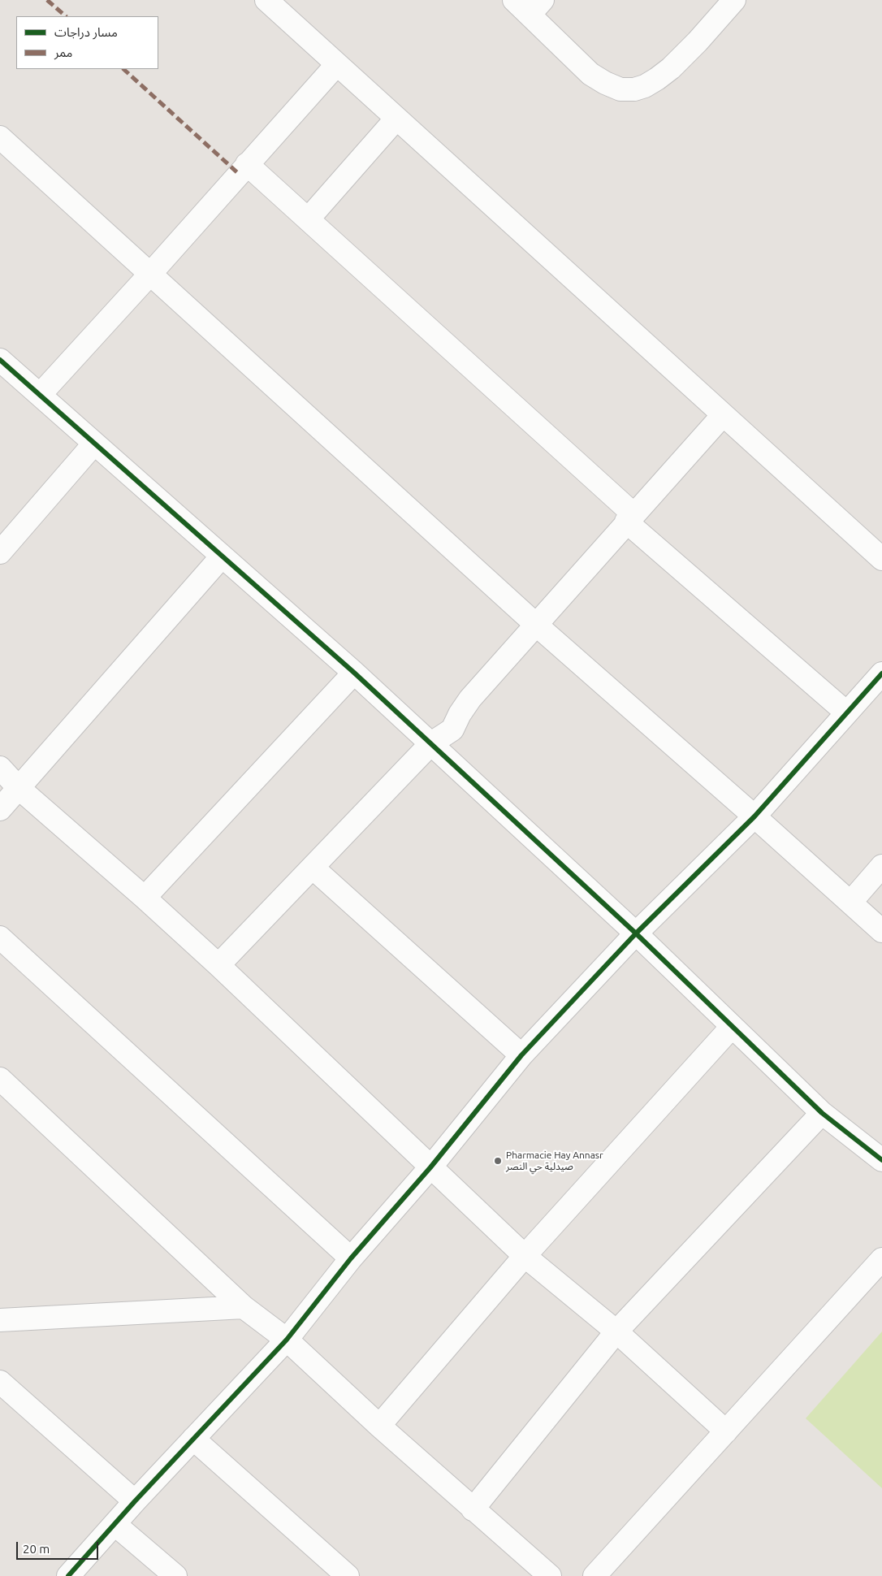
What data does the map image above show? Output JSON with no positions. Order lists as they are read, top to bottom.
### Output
{
  "places": ["Pharmacie Hay Annasr صيدلية حي النصر"],
  "legend": ["مسار دراجات", "ممر"],
  "scale_bar": "20 m"
}
